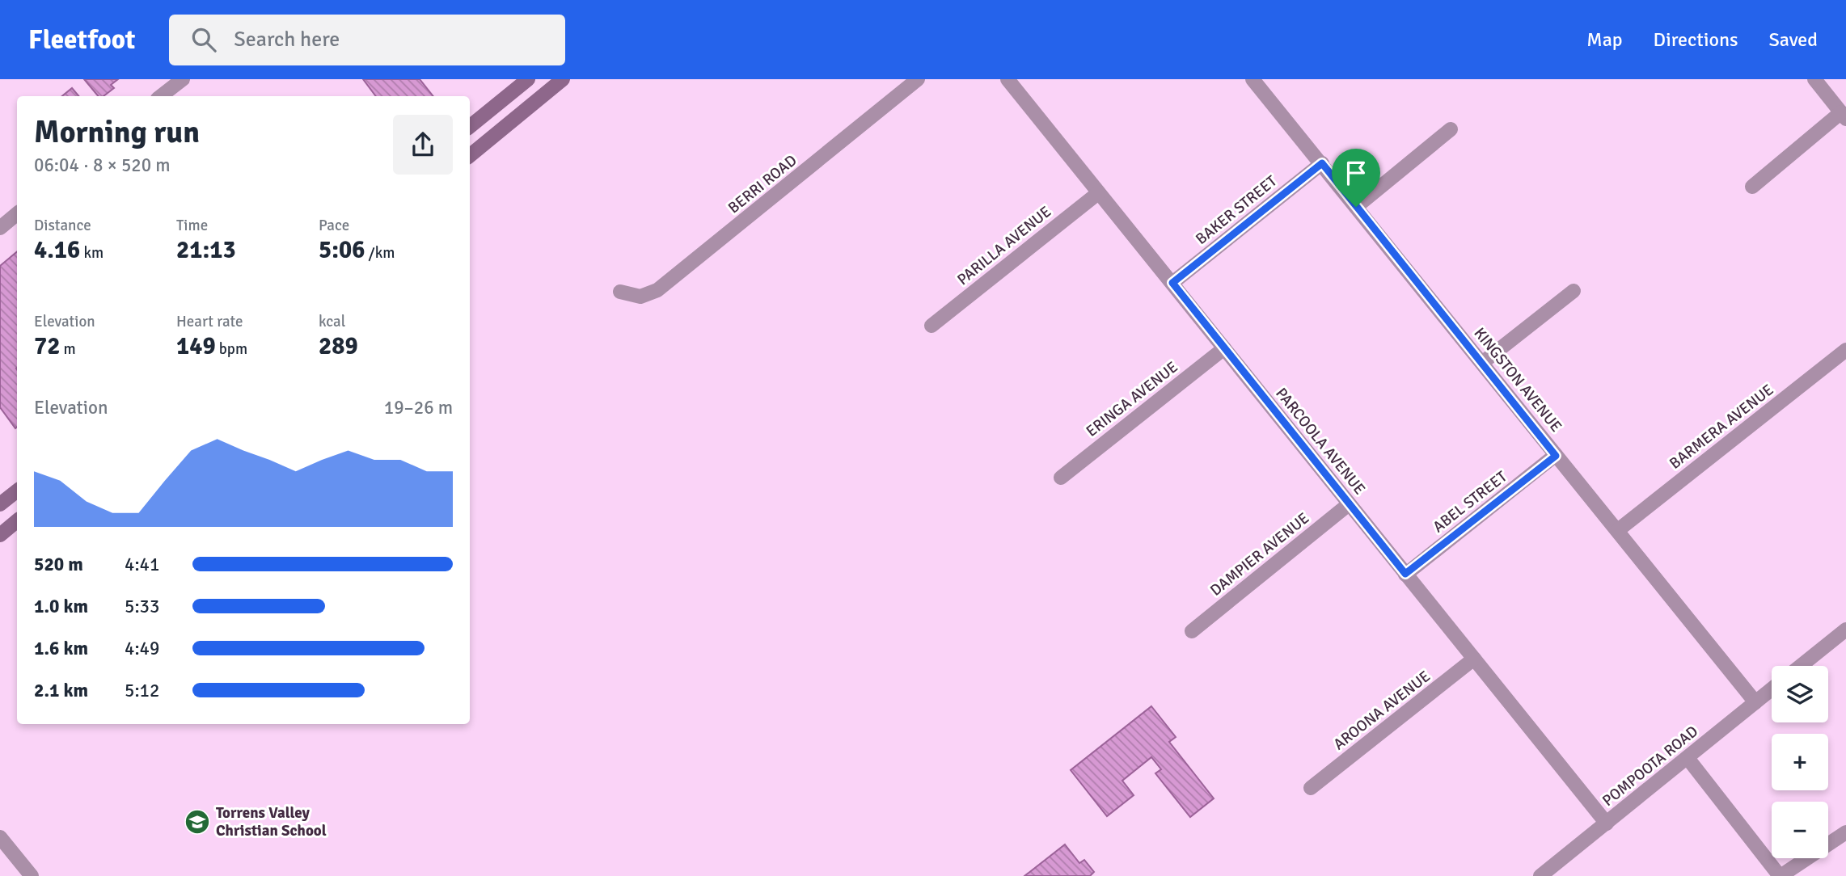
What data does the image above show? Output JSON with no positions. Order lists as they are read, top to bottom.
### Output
{
  "streets": {
    "street": [
      "BERRI ROAD",
      "BAKER STREET",
      "PARILLA AVENUE",
      "KINGSTON AVENUE",
      "ERINGA AVENUE",
      "BARMERA AVENUE",
      "PARCOOLA AVENUE",
      "ABEL STREET",
      "DAMPIER AVENUE",
      "AROONA AVENUE",
      "POMPOOTA ROAD"
    ]
  },
  "crossings": [
    ["BAKER STREET", "KINGSTON AVENUE"],
    ["BAKER STREET", "PARCOOLA AVENUE"],
    ["PARILLA AVENUE", "PARCOOLA AVENUE"],
    ["KINGSTON AVENUE", "BARMERA AVENUE"],
    ["KINGSTON AVENUE", "ABEL STREET"],
    ["KINGSTON AVENUE", "POMPOOTA ROAD"],
    ["ERINGA AVENUE", "PARCOOLA AVENUE"],
    ["PARCOOLA AVENUE", "ABEL STREET"],
    ["PARCOOLA AVENUE", "DAMPIER AVENUE"],
    ["PARCOOLA AVENUE", "AROONA AVENUE"],
    ["PARCOOLA AVENUE", "POMPOOTA ROAD"]
  ],
  "places": {
    "school or university": ["Torrens Valley Christian School"]
  },
  "page": {
    "header": "Fleetfoot",
    "search": "Search here",
    "nav": ["Map", "Directions", "Saved"],
    "heading": ["Morning run", "06:04 · 8 × 520 m"],
    "stats": [
      ["Distance", "4.16 km"],
      ["Time", "21:13"],
      ["Pace", "5:06 /km"],
      ["Elevation", "72 m"],
      ["Heart rate", "149 bpm"],
      ["kcal", "289"]
    ],
    "chart": ["Elevation", "19–26 m"],
    "list": [
      {
        "name": "520 m",
        "note": "4:41"
      },
      {
        "name": "1.0 km",
        "note": "5:33"
      },
      {
        "name": "1.6 km",
        "note": "4:49"
      },
      {
        "name": "2.1 km",
        "note": "5:12"
      }
    ],
    "map_buttons": ["+", "−"]
  }
}
